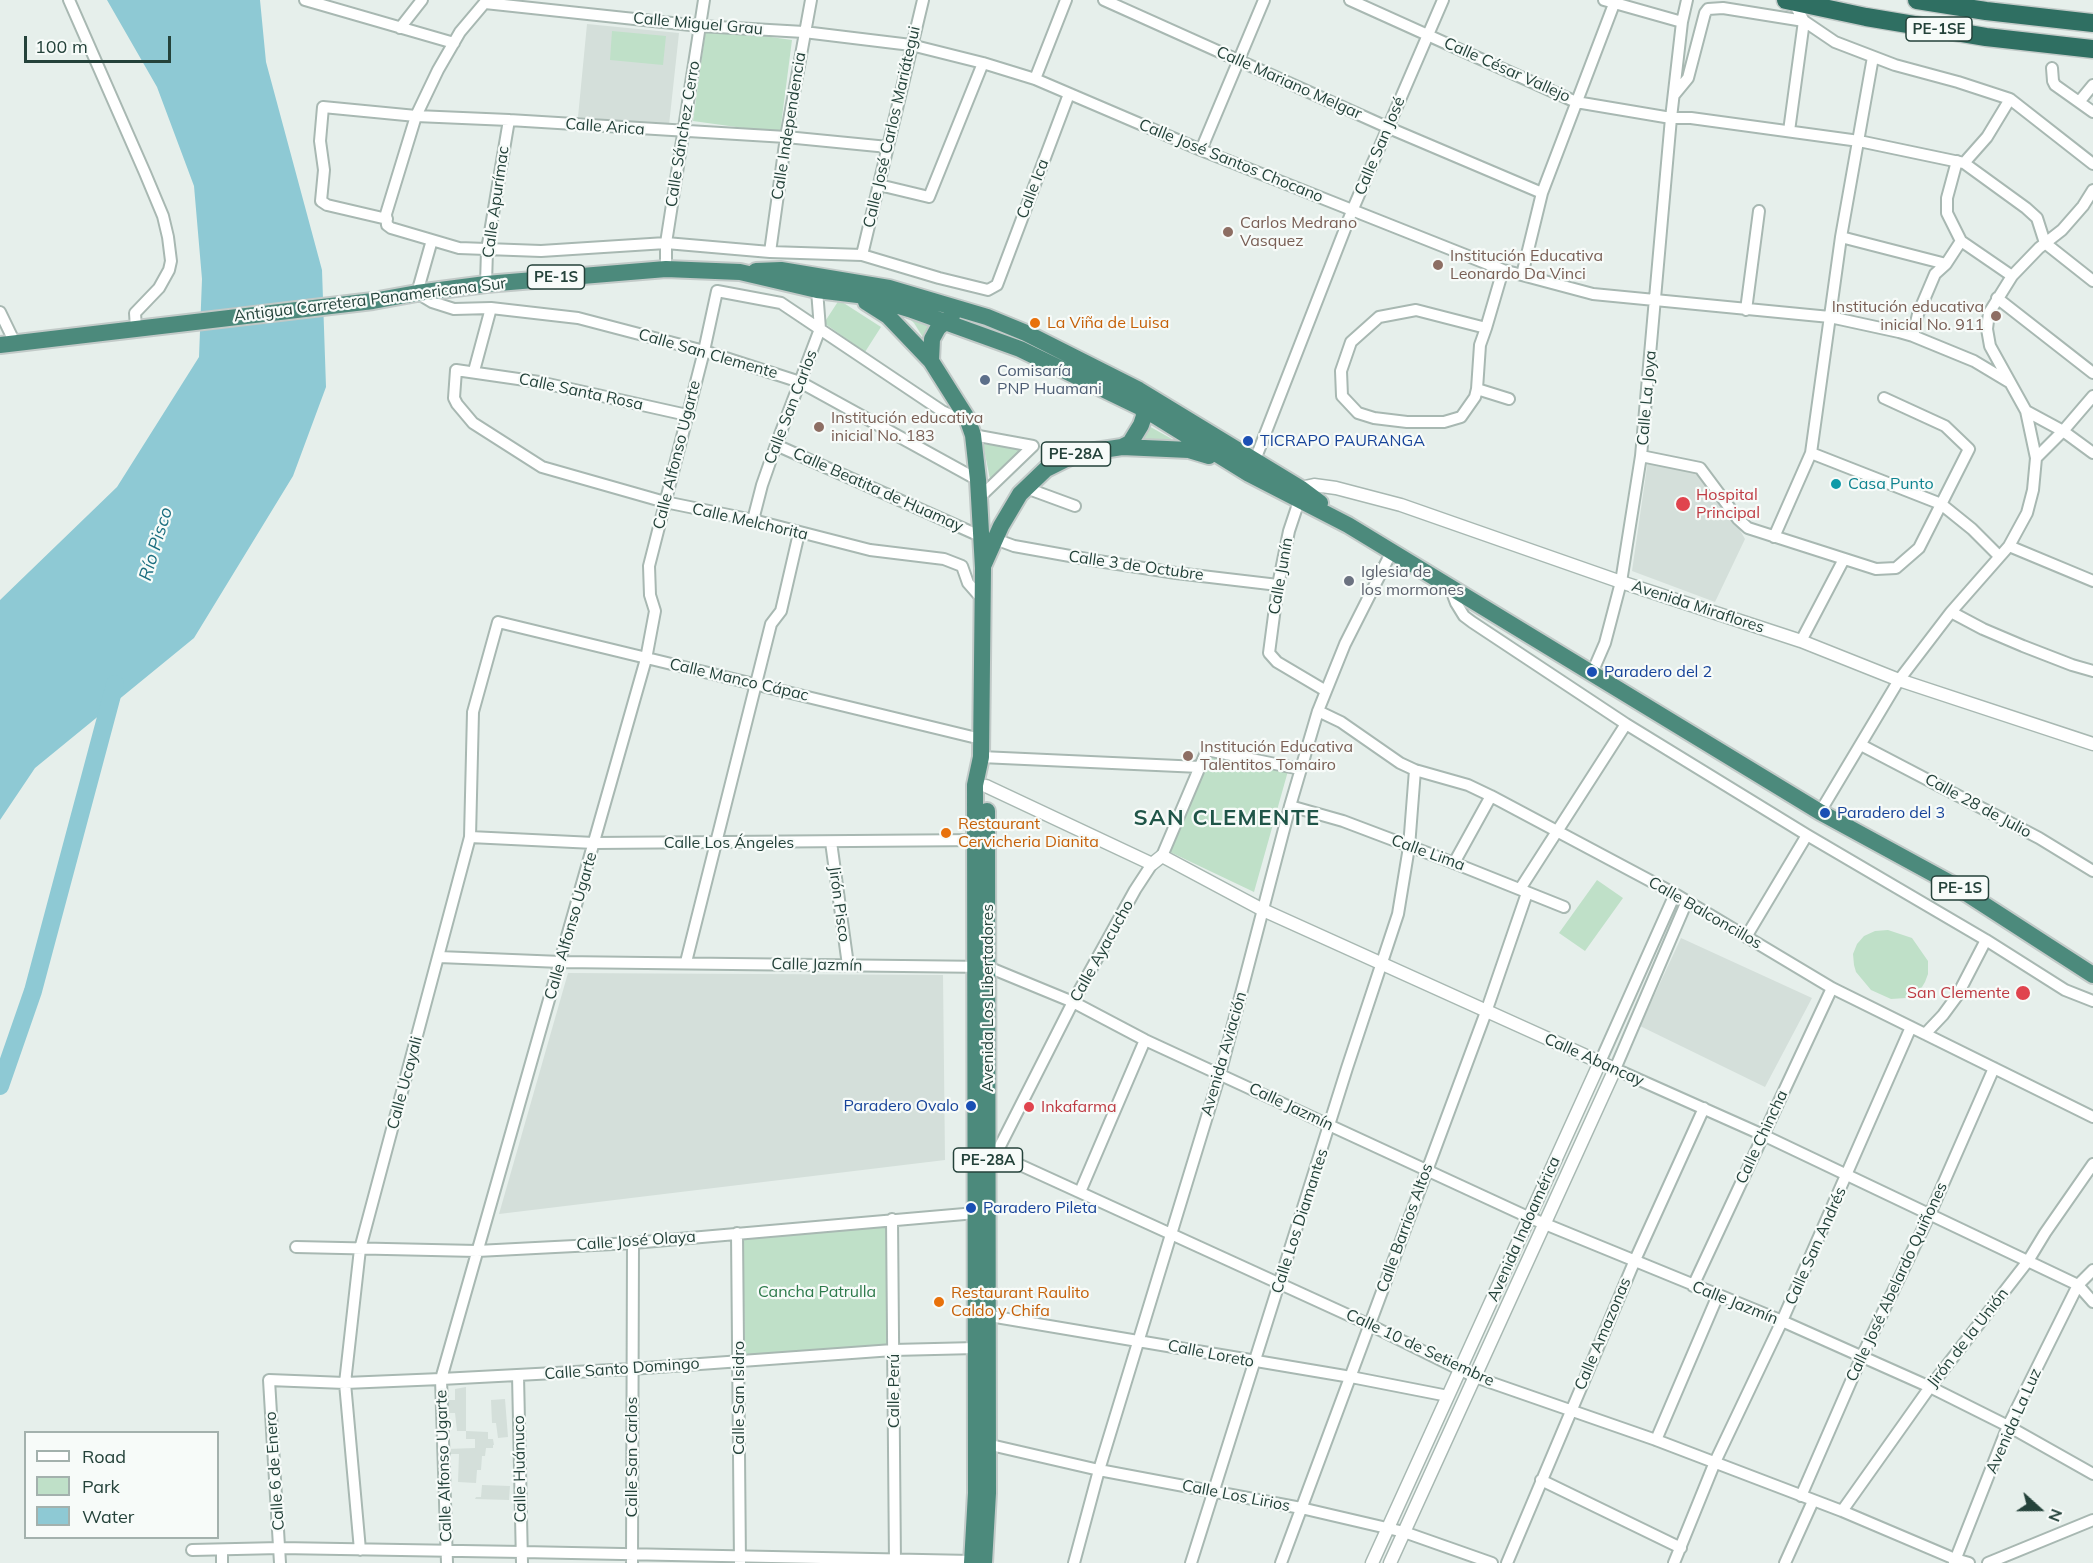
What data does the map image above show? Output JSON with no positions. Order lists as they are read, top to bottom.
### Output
{
  "streets": {
    "highway": [
      "PE-1SE",
      "PE-1S",
      "Antigua Carretera Panamericana Sur",
      "PE-28A",
      "Avenida Los Libertadores"
    ],
    "street": [
      "Calle Miguel Grau",
      "Calle César Vallejo",
      "Calle Mariano Melgar",
      "Calle Independencia",
      "Calle Arica",
      "Calle José Carlos Mariátegui",
      "Calle Sánchez Cerro",
      "Calle San José",
      "Calle José Santos Chocano",
      "Calle Ica",
      "Calle Apurímac",
      "Calle San Clemente",
      "Calle Santa Rosa",
      "Calle La Joya",
      "Calle San Carlos",
      "Calle Alfonso Ugarte",
      "Calle Beatita de Huamay",
      "Calle Melchorita",
      "Calle 3 de Octubre",
      "Calle Junín",
      "Avenida Miraflores",
      "Calle Manco Cápac",
      "Calle 28 de Julio",
      "Calle Los Ángeles",
      "Calle Lima",
      "Jirón Pisco",
      "Calle Balconcillos",
      "Calle Ayacucho",
      "Calle Jazmín",
      "Avenida Aviación",
      "Calle Abancay",
      "Calle Ucayali",
      "Calle Chincha",
      "Calle Los Diamantes",
      "Calle Barrios Altos",
      "Avenida Indoamérica",
      "Calle José Olaya",
      "Calle San Andrés",
      "Calle José Abelardo Quiñones",
      "Calle Amazonas",
      "Jirón de la Unión",
      "Calle 10 de Setiembre",
      "Calle Loreto",
      "Calle Santo Domingo",
      "Calle Perú",
      "Calle San Isidro",
      "Avenida La Luz",
      "Calle Huánuco",
      "Calle 6 de Enero",
      "Calle Los Lirios"
    ]
  },
  "crossings": [
    ["Calle Miguel Grau", "Calle Independencia"],
    ["Calle Miguel Grau", "Calle José Carlos Mariátegui"],
    ["Calle Miguel Grau", "Calle Sánchez Cerro"],
    ["Calle Miguel Grau", "Calle José Santos Chocano"],
    ["Calle César Vallejo", "Calle San José"],
    ["Calle César Vallejo", "Calle La Joya"],
    ["Calle Mariano Melgar", "Calle San José"],
    ["Calle Independencia", "Calle Arica"],
    ["Calle Arica", "Calle José Carlos Mariátegui"],
    ["Calle Arica", "Calle Sánchez Cerro"],
    ["Calle Arica", "Calle Apurímac"],
    ["Calle José Carlos Mariátegui", "Calle José Santos Chocano"],
    ["Calle José Carlos Mariátegui", "Calle Ica"],
    ["Calle Sánchez Cerro", "Antigua Carretera Panamericana Sur"],
    ["Calle San José", "Calle José Santos Chocano"],
    ["Calle San José", "Antigua Carretera Panamericana Sur"],
    ["Calle José Santos Chocano", "Calle Ica"],
    ["Calle José Santos Chocano", "Calle La Joya"],
    ["Calle Apurímac", "Antigua Carretera Panamericana Sur"],
    ["Antigua Carretera Panamericana Sur", "Calle San Clemente"],
    ["Antigua Carretera Panamericana Sur", "Calle La Joya"],
    ["Antigua Carretera Panamericana Sur", "PE-28A"],
    ["Antigua Carretera Panamericana Sur", "Calle Junín"],
    ["Antigua Carretera Panamericana Sur", "Avenida Miraflores"],
    ["Antigua Carretera Panamericana Sur", "Avenida Los Libertadores"],
    ["Antigua Carretera Panamericana Sur", "Avenida Aviación"],
    ["Calle San Clemente", "Calle San Carlos"],
    ["Calle San Clemente", "Calle Alfonso Ugarte"],
    ["Calle San Clemente", "Avenida Los Libertadores"],
    ["Calle Santa Rosa", "Calle Alfonso Ugarte"],
    ["Calle Santa Rosa", "Calle Melchorita"],
    ["Calle La Joya", "Avenida Miraflores"],
    ["Calle San Carlos", "Calle Alfonso Ugarte"],
    ["Calle San Carlos", "Calle Beatita de Huamay"],
    ["Calle San Carlos", "Calle Melchorita"],
    ["Calle San Carlos", "Calle José Olaya"],
    ["Calle San Carlos", "Calle Santo Domingo"],
    ["PE-28A", "Calle Beatita de Huamay"],
    ["PE-28A", "Calle 3 de Octubre"],
    ["PE-28A", "Avenida Los Libertadores"],
    ["Calle Alfonso Ugarte", "Calle Melchorita"],
    ["Calle Alfonso Ugarte", "Calle Manco Cápac"],
    ["Calle Alfonso Ugarte", "Calle Los Ángeles"],
    ["Calle Alfonso Ugarte", "Calle Jazmín"],
    ["Calle Alfonso Ugarte", "Calle José Olaya"],
    ["Calle Alfonso Ugarte", "Calle Santo Domingo"],
    ["Calle Beatita de Huamay", "Calle 3 de Octubre"],
    ["Calle Beatita de Huamay", "Avenida Los Libertadores"],
    ["Calle Melchorita", "Avenida Los Libertadores"],
    ["Calle 3 de Octubre", "Calle Junín"],
    ["Calle 3 de Octubre", "Avenida Los Libertadores"],
    ["Calle Junín", "Avenida Miraflores"],
    ["Calle Junín", "Avenida Aviación"],
    ["Calle Manco Cápac", "Avenida Los Libertadores"],
    ["Calle Manco Cápac", "Calle Ucayali"],
    ["Calle Los Ángeles", "Jirón Pisco"],
    ["Calle Los Ángeles", "Avenida Los Libertadores"],
    ["Calle Los Ángeles", "Calle Ucayali"],
    ["Calle Lima", "Avenida Aviación"],
    ["Calle Lima", "Calle Los Diamantes"],
    ["Calle Lima", "Calle Barrios Altos"],
    ["Jirón Pisco", "Calle Jazmín"],
    ["Calle Balconcillos", "Avenida Aviación"],
    ["Calle Balconcillos", "Calle Chincha"],
    ["Calle Balconcillos", "Calle Los Diamantes"],
    ["Calle Balconcillos", "Calle Barrios Altos"],
    ["Calle Balconcillos", "Avenida Indoamérica"],
    ["Calle Balconcillos", "Calle San Andrés"],
    ["Calle Balconcillos", "Calle José Abelardo Quiñones"],
    ["Calle Ayacucho", "Calle Jazmín"],
    ["Calle Ayacucho", "Avenida Los Libertadores"],
    ["Calle Ayacucho", "Avenida Aviación"],
    ["Calle Ayacucho", "Calle Abancay"],
    ["Calle Ayacucho", "Calle 10 de Setiembre"],
    ["Calle Jazmín", "Avenida Los Libertadores"],
    ["Calle Jazmín", "Avenida Aviación"],
    ["Calle Jazmín", "Calle Ucayali"],
    ["Calle Jazmín", "Calle Chincha"],
    ["Calle Jazmín", "Calle Los Diamantes"],
    ["Calle Jazmín", "Calle Barrios Altos"],
    ["Calle Jazmín", "Avenida Indoamérica"],
    ["Calle Jazmín", "Calle San Andrés"],
    ["Calle Jazmín", "Calle José Abelardo Quiñones"],
    ["Calle Jazmín", "Calle Amazonas"],
    ["Calle Jazmín", "Jirón de la Unión"],
    ["Calle Jazmín", "Avenida La Luz"],
    ["Avenida Los Libertadores", "Calle Abancay"],
    ["Avenida Los Libertadores", "Calle José Olaya"],
    ["Avenida Los Libertadores", "Calle 10 de Setiembre"],
    ["Avenida Los Libertadores", "Calle Loreto"],
    ["Avenida Los Libertadores", "Calle Santo Domingo"],
    ["Avenida Los Libertadores", "Calle Los Lirios"],
    ["Avenida Aviación", "Calle Abancay"],
    ["Avenida Aviación", "Calle 10 de Setiembre"],
    ["Avenida Aviación", "Calle Loreto"],
    ["Avenida Aviación", "Calle Los Lirios"],
    ["Calle Abancay", "Calle Chincha"],
    ["Calle Abancay", "Calle Los Diamantes"],
    ["Calle Abancay", "Calle Barrios Altos"],
    ["Calle Abancay", "Avenida Indoamérica"],
    ["Calle Abancay", "Calle San Andrés"],
    ["Calle Abancay", "Calle José Abelardo Quiñones"],
    ["Calle Abancay", "Calle Amazonas"],
    ["Calle Abancay", "Jirón de la Unión"],
    ["Calle Ucayali", "Calle José Olaya"],
    ["Calle Ucayali", "Calle Santo Domingo"],
    ["Calle Los Diamantes", "Calle 10 de Setiembre"],
    ["Calle Los Diamantes", "Calle Loreto"],
    ["Calle Los Diamantes", "Calle Los Lirios"],
    ["Calle Barrios Altos", "Calle 10 de Setiembre"],
    ["Calle Barrios Altos", "Calle Loreto"],
    ["Calle Barrios Altos", "Calle Los Lirios"],
    ["Avenida Indoamérica", "Calle 10 de Setiembre"],
    ["Avenida Indoamérica", "Calle Loreto"],
    ["Avenida Indoamérica", "Calle Los Lirios"],
    ["Calle José Olaya", "Calle Perú"],
    ["Calle José Olaya", "Calle San Isidro"],
    ["Calle San Andrés", "Calle 10 de Setiembre"],
    ["Calle José Abelardo Quiñones", "Calle 10 de Setiembre"],
    ["Calle Amazonas", "Calle 10 de Setiembre"],
    ["Jirón de la Unión", "Calle 10 de Setiembre"],
    ["Calle 10 de Setiembre", "Avenida La Luz"],
    ["Calle Santo Domingo", "Calle Perú"],
    ["Calle Santo Domingo", "Calle San Isidro"],
    ["Calle Santo Domingo", "Calle Huánuco"],
    ["Calle Santo Domingo", "Calle 6 de Enero"]
  ],
  "districts": ["SAN CLEMENTE"],
  "water": ["Río Pisco"],
  "parks": ["Cancha Patrulla"],
  "places": [
    "Carlos Medrano Vasquez",
    "Institución Educativa Leonardo Da Vinci",
    "Institución educativa inicial No. 911",
    "La Viña de Luisa",
    "Comisaría PNP Huamani",
    "Institución educativa inicial No. 183",
    "TICRAPO PAURANGA",
    "Casa Punto",
    "Hospital Principal",
    "Iglesia de los mormones",
    "Paradero del 2",
    "Institución Educativa Talentitos Tomairo",
    "Paradero del 3",
    "Restaurant Cervicheria Dianita",
    "San Clemente",
    "Paradero Ovalo",
    "Inkafarma",
    "Paradero Pileta",
    "Restaurant Raulito Caldo y Chifa"
  ],
  "legend": ["Road", "Park", "Water"],
  "scale_bar": "100 m",
  "north": "right"
}
